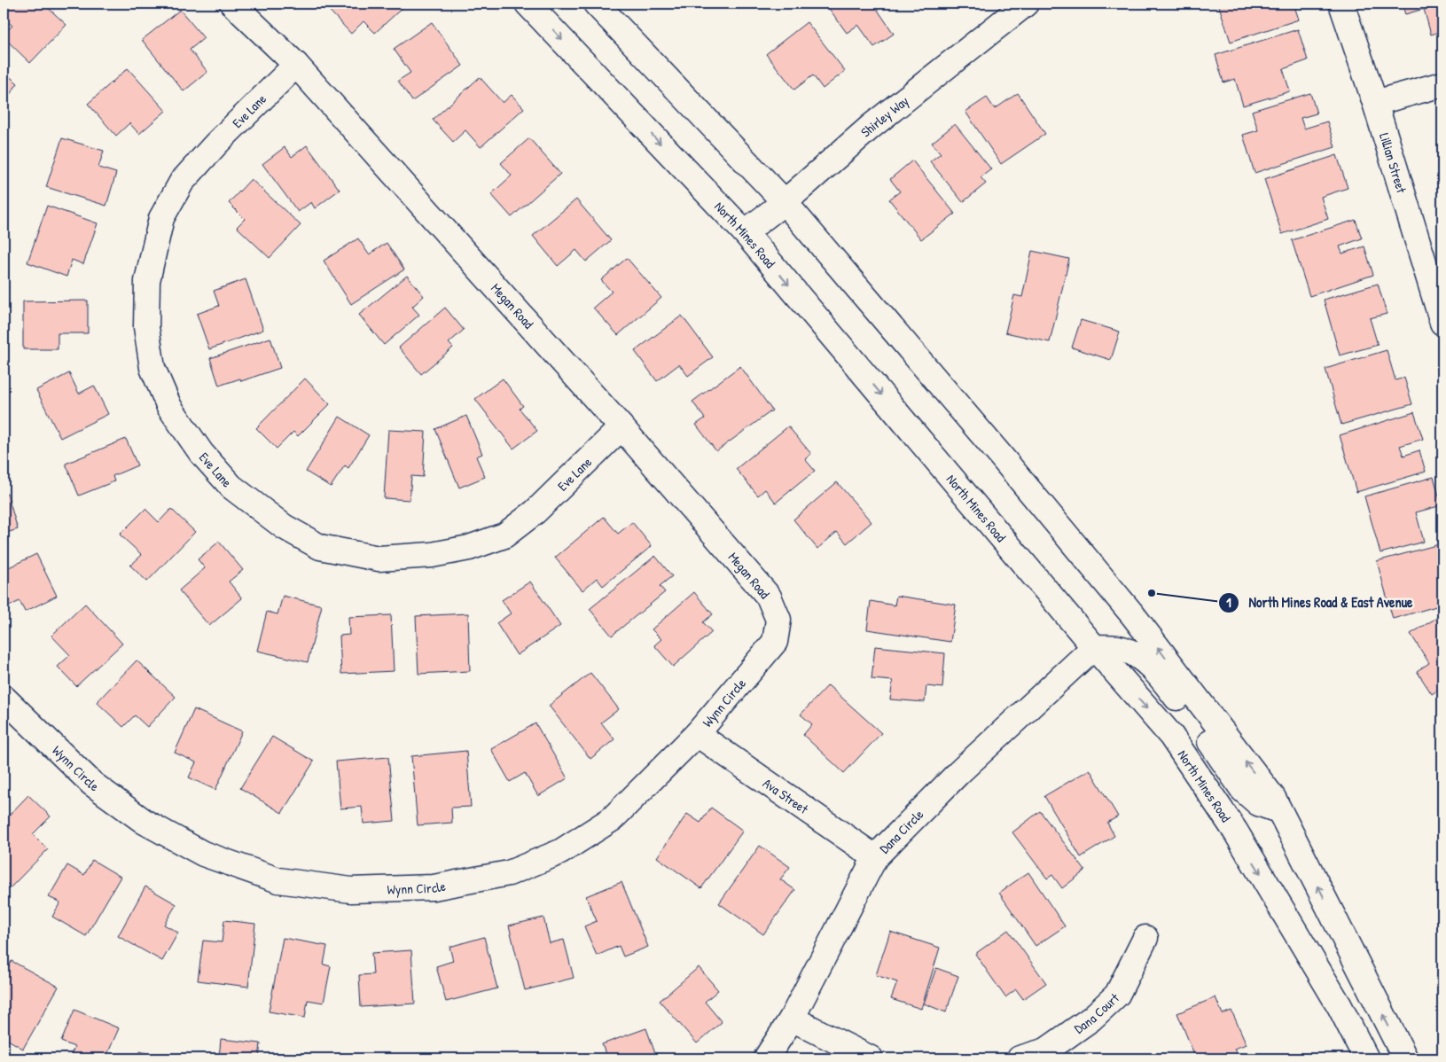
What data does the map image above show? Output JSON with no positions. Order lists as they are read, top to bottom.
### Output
{
  "streets": {
    "street": [
      "Eve Lane",
      "Shirley Way",
      "Lillian Street",
      "North Mines Road",
      "Megan Road",
      "Wynn Circle",
      "Ava Street",
      "Dana Circle",
      "Dana Court"
    ]
  },
  "crossings": [
    ["Eve Lane", "Megan Road"],
    ["Shirley Way", "North Mines Road"],
    ["North Mines Road", "Dana Circle"],
    ["Megan Road", "Wynn Circle"],
    ["Wynn Circle", "Ava Street"],
    ["Ava Street", "Dana Circle"]
  ],
  "places": ["North Mines Road & East Avenue"]
}
